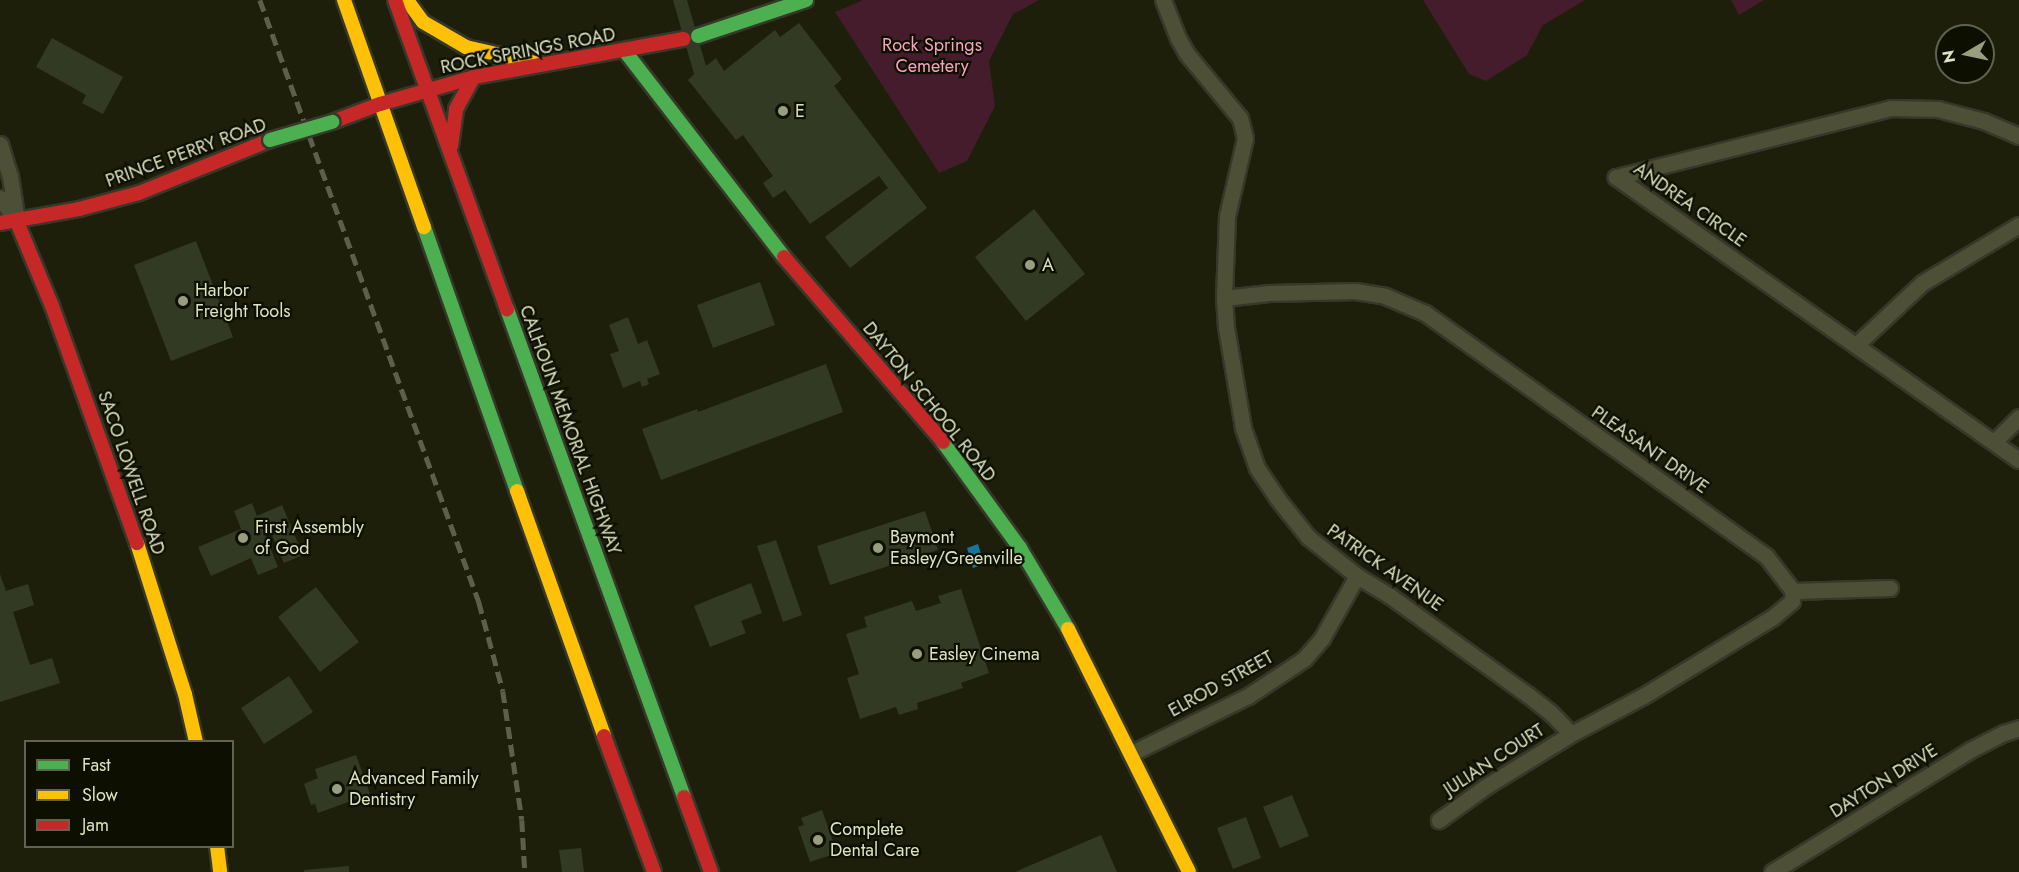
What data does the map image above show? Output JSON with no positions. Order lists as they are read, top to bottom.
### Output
{
  "streets": {
    "main road": [
      "ROCK SPRINGS ROAD",
      "PRINCE PERRY ROAD",
      "DAYTON SCHOOL ROAD",
      "CALHOUN MEMORIAL HIGHWAY",
      "SACO LOWELL ROAD"
    ],
    "street": [
      "ANDREA CIRCLE",
      "PLEASANT DRIVE",
      "PATRICK AVENUE",
      "ELROD STREET",
      "JULIAN COURT",
      "DAYTON DRIVE"
    ]
  },
  "crossings": [
    ["ROCK SPRINGS ROAD", "PRINCE PERRY ROAD"],
    ["ROCK SPRINGS ROAD", "DAYTON SCHOOL ROAD"],
    ["ROCK SPRINGS ROAD", "CALHOUN MEMORIAL HIGHWAY"],
    ["PRINCE PERRY ROAD", "SACO LOWELL ROAD"],
    ["DAYTON SCHOOL ROAD", "ELROD STREET"],
    ["PLEASANT DRIVE", "PATRICK AVENUE"],
    ["PATRICK AVENUE", "ELROD STREET"],
    ["PATRICK AVENUE", "JULIAN COURT"]
  ],
  "parks": ["Rock Springs Cemetery"],
  "places": [
    "E",
    "A",
    "Harbor Freight Tools",
    "First Assembly of God",
    "Baymont Easley/Greenville",
    "Easley Cinema",
    "Advanced Family Dentistry",
    "Complete Dental Care"
  ],
  "legend": ["Fast", "Slow", "Jam"],
  "north": "left"
}
